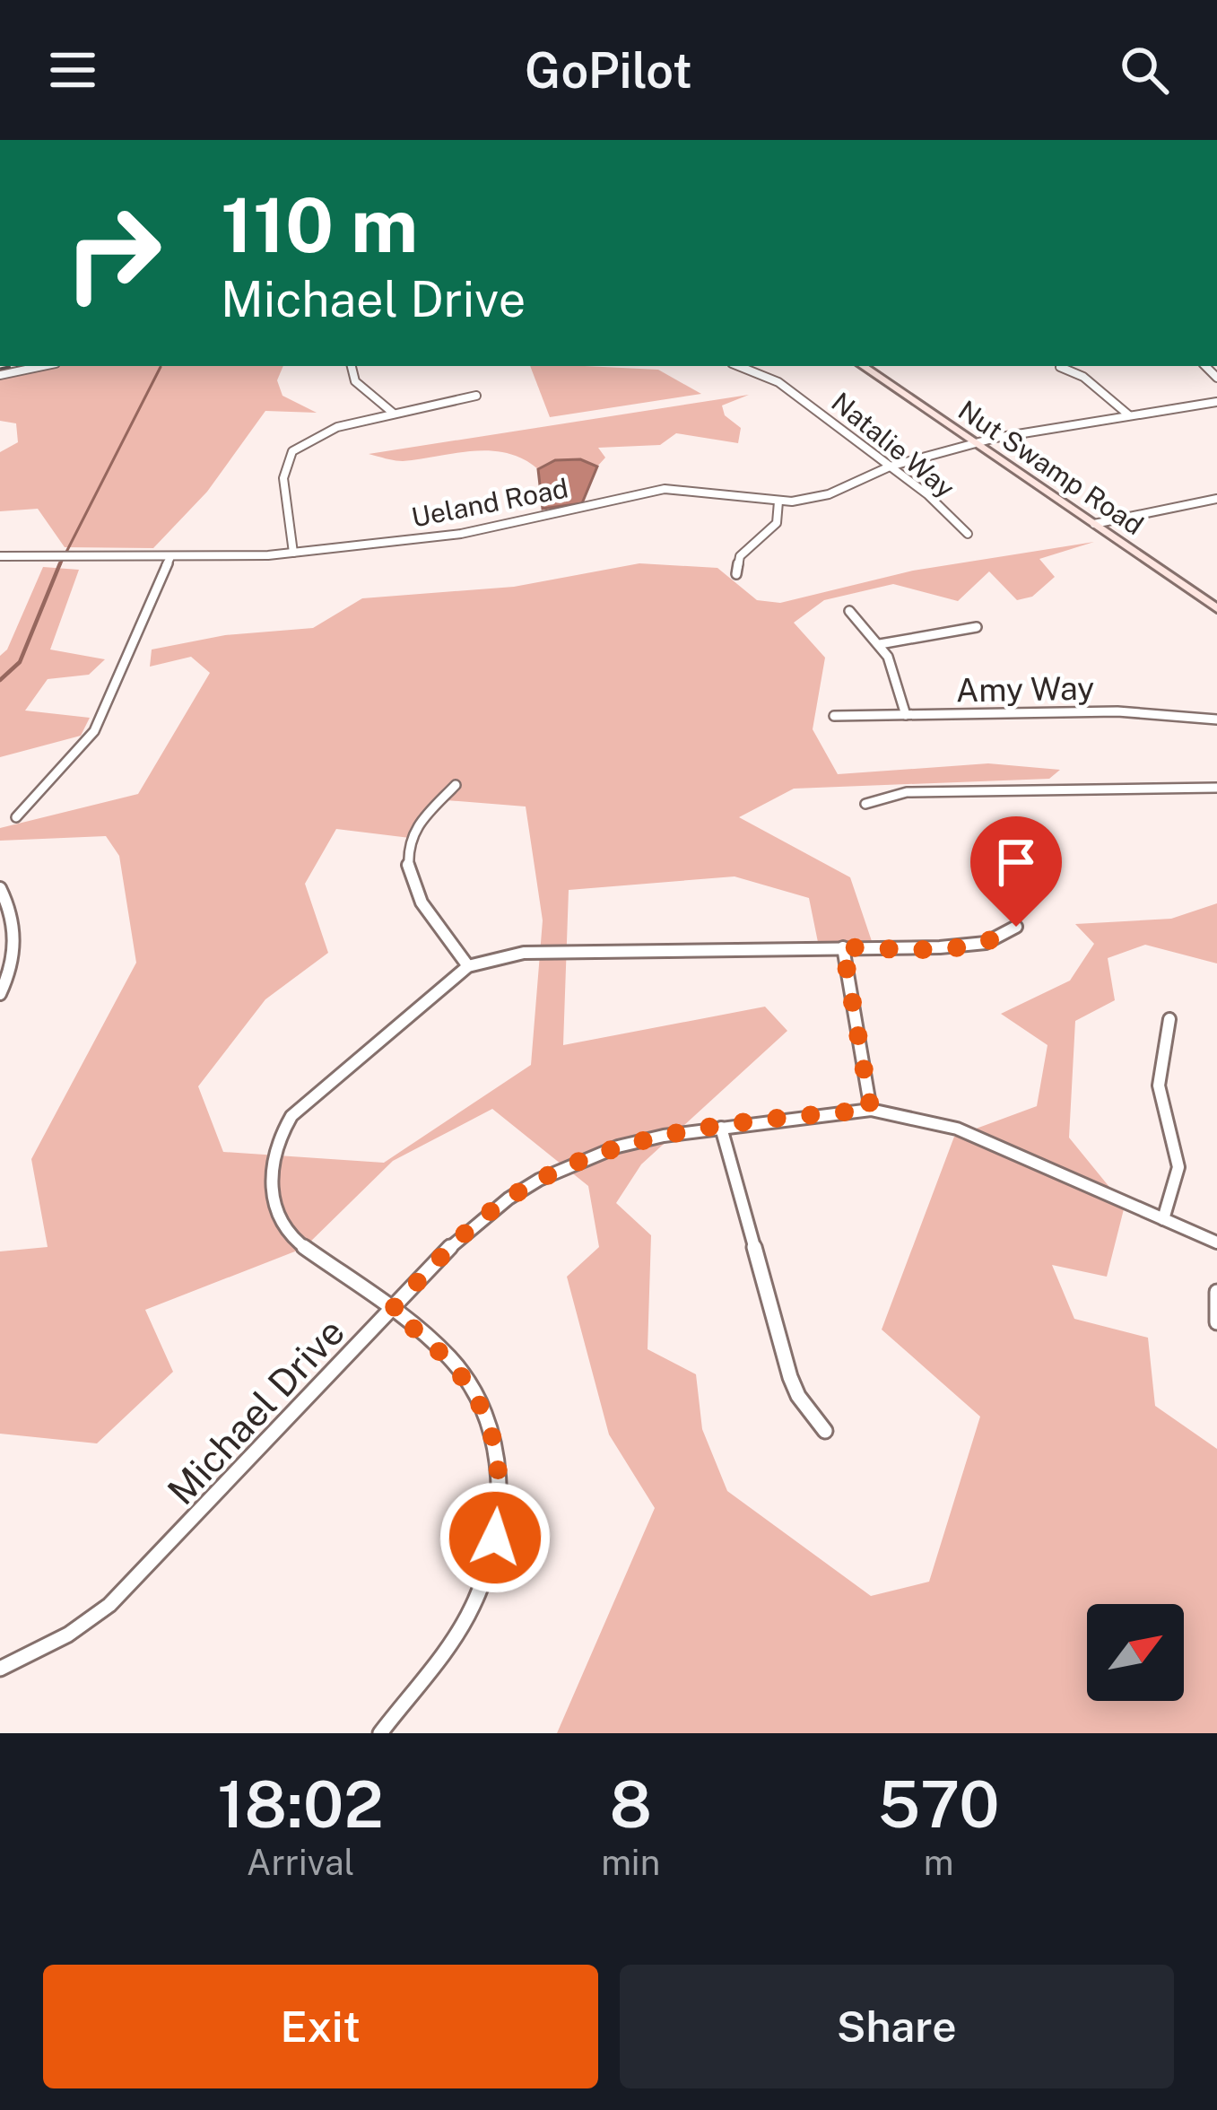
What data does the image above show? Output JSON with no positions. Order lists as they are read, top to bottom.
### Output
{
  "streets": {
    "main road": ["Nut Swamp Road"],
    "street": [
      "Natalie Way",
      "Ueland Road",
      "Amy Way",
      "Michael Drive"
    ]
  },
  "crossings": [
    ["Natalie Way", "Ueland Road"],
    ["Nut Swamp Road", "Ueland Road"]
  ],
  "north": "top right",
  "page": {
    "header": "GoPilot",
    "turn": ["110 m", "Michael Drive"],
    "eta": [
      "18:02",
      "Arrival",
      "8",
      "min",
      "570",
      "m"
    ],
    "buttons": ["Exit", "Share"]
  }
}
